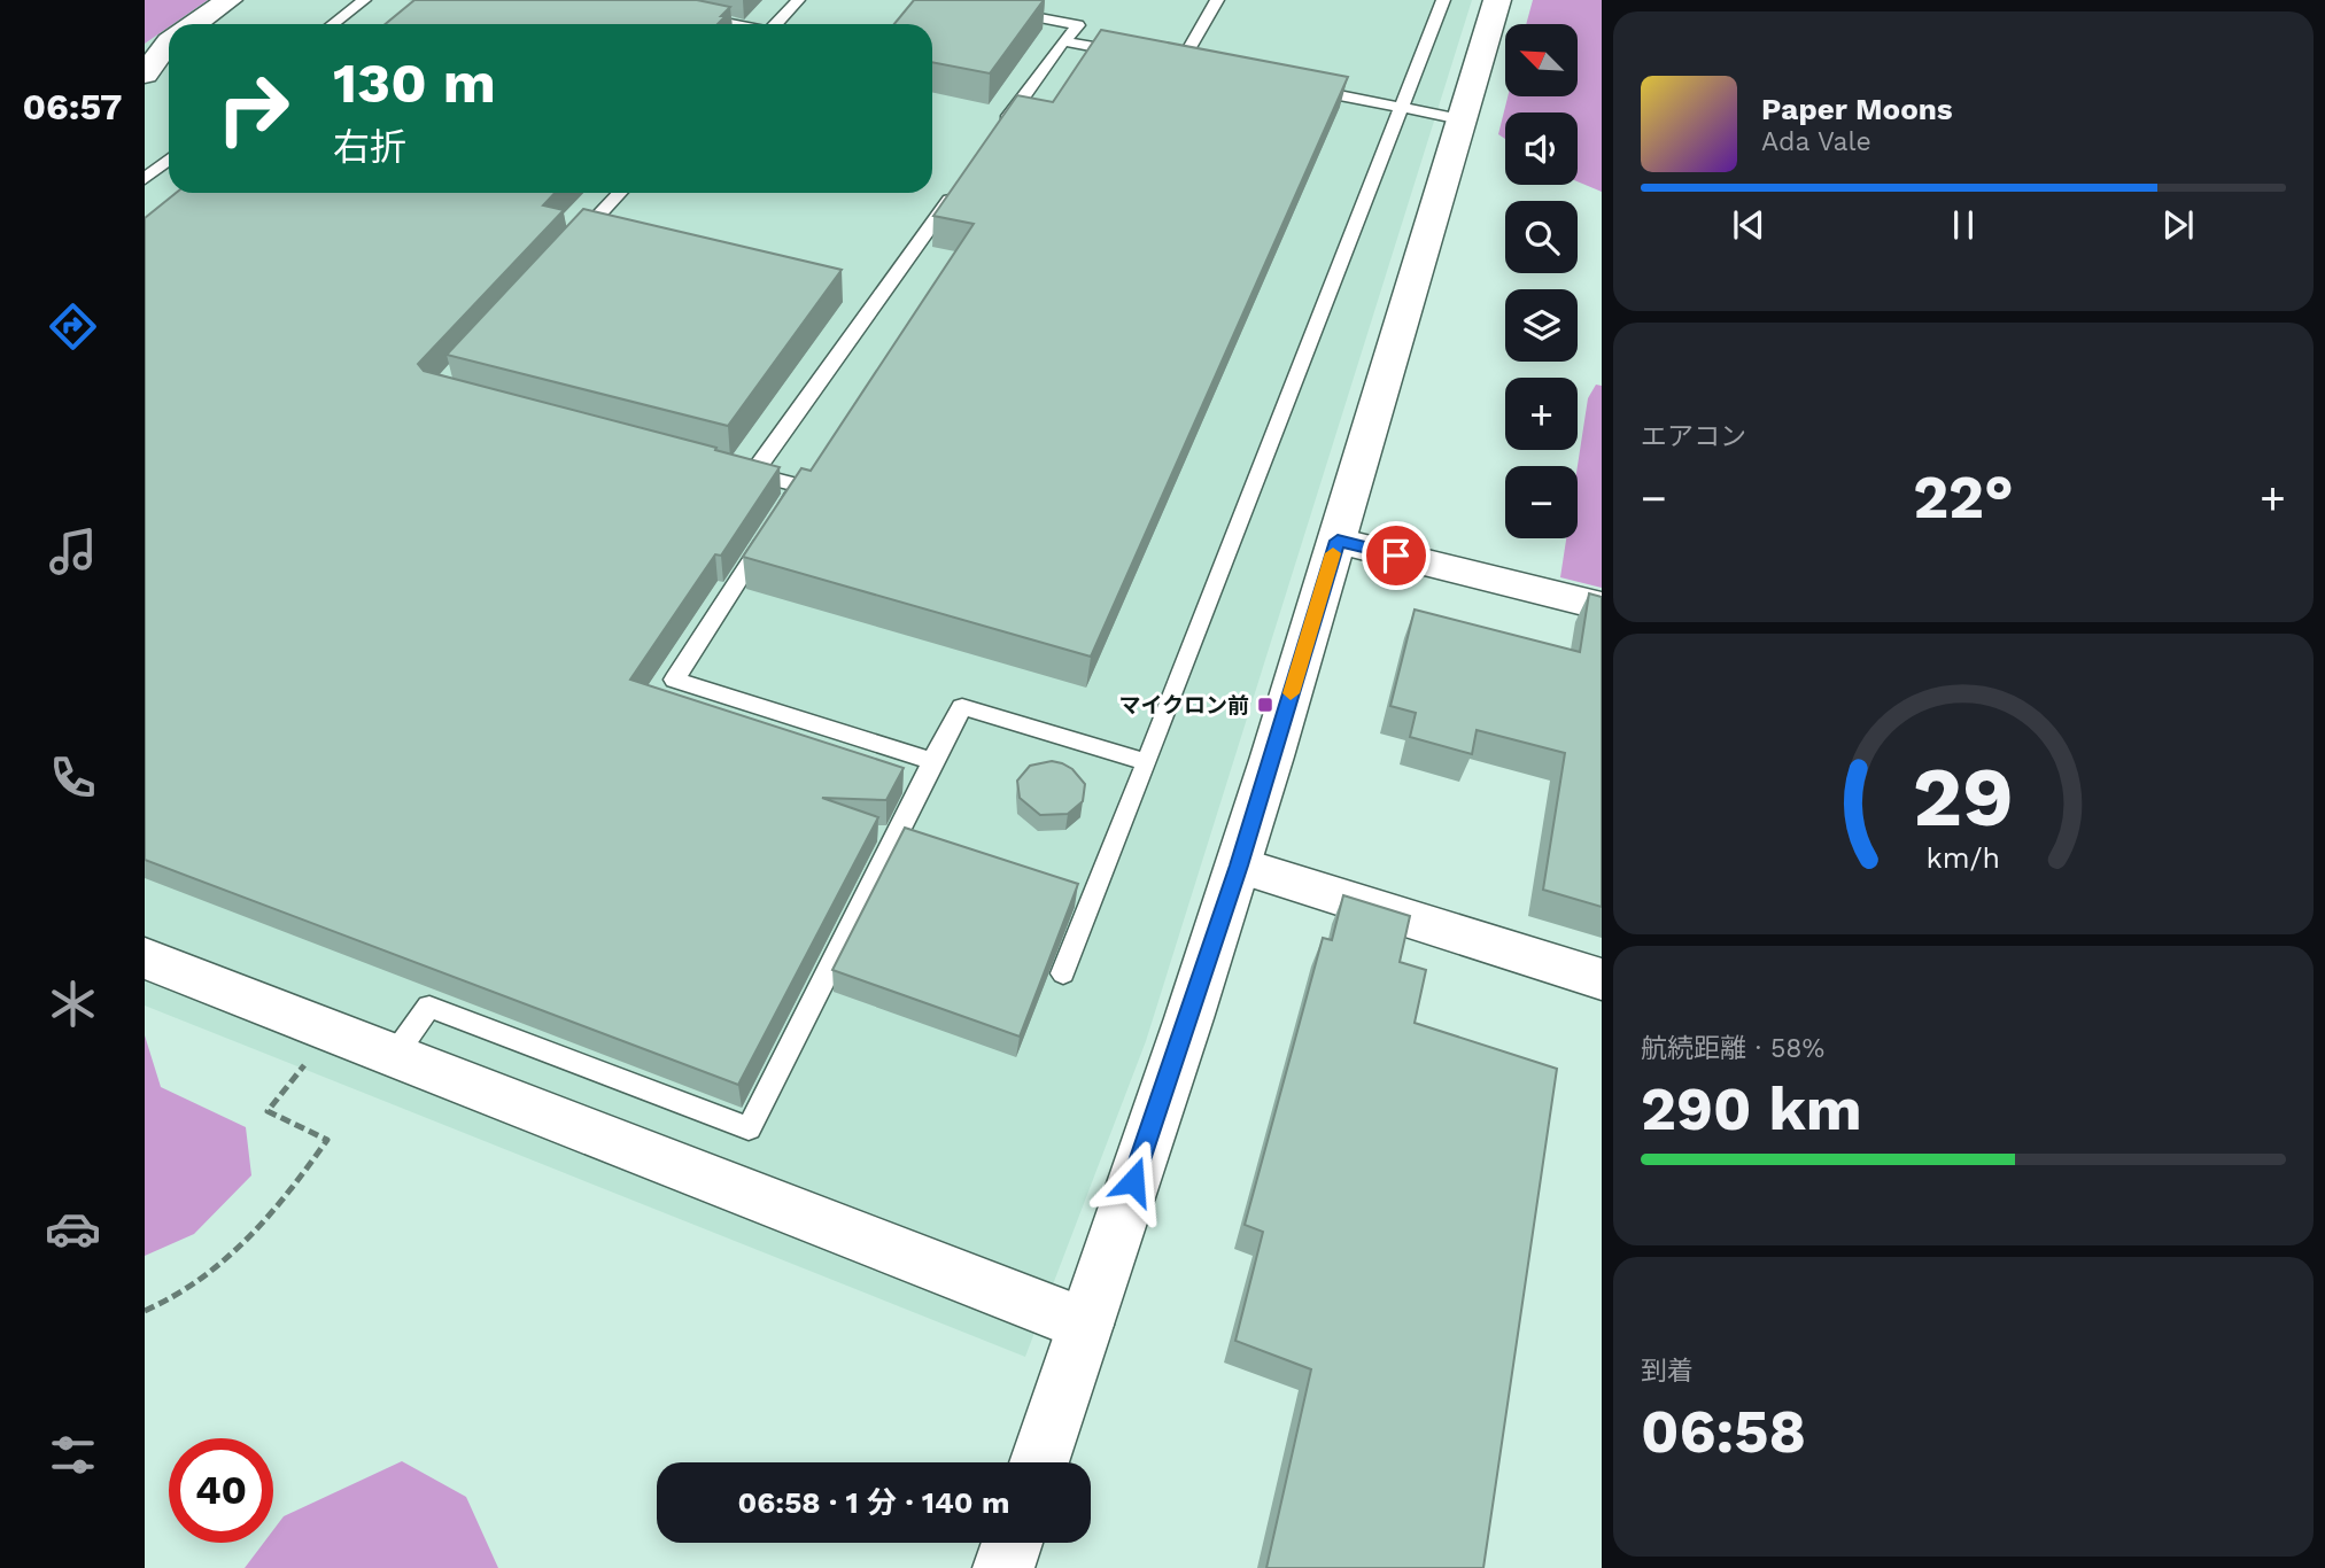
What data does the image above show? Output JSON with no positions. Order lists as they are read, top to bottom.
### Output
{
  "places": {
    "transit": ["マイクロン前"]
  },
  "north": "top left",
  "page": {
    "tabs": "06:57",
    "map_buttons": ["+", "−"],
    "turn": ["130 m", "右折"],
    "song": ["Paper Moons", "Ada Vale"],
    "tile": [
      "エアコン",
      ["航続距離 · 58%", "290 km"],
      ["到着", "06:58"]
    ],
    "heat": ["−", "22°", "+"],
    "limit": "40",
    "trip": "06:58 · 1 分 · 140 m",
    "gauge": ["29", "km/h"]
  }
}
